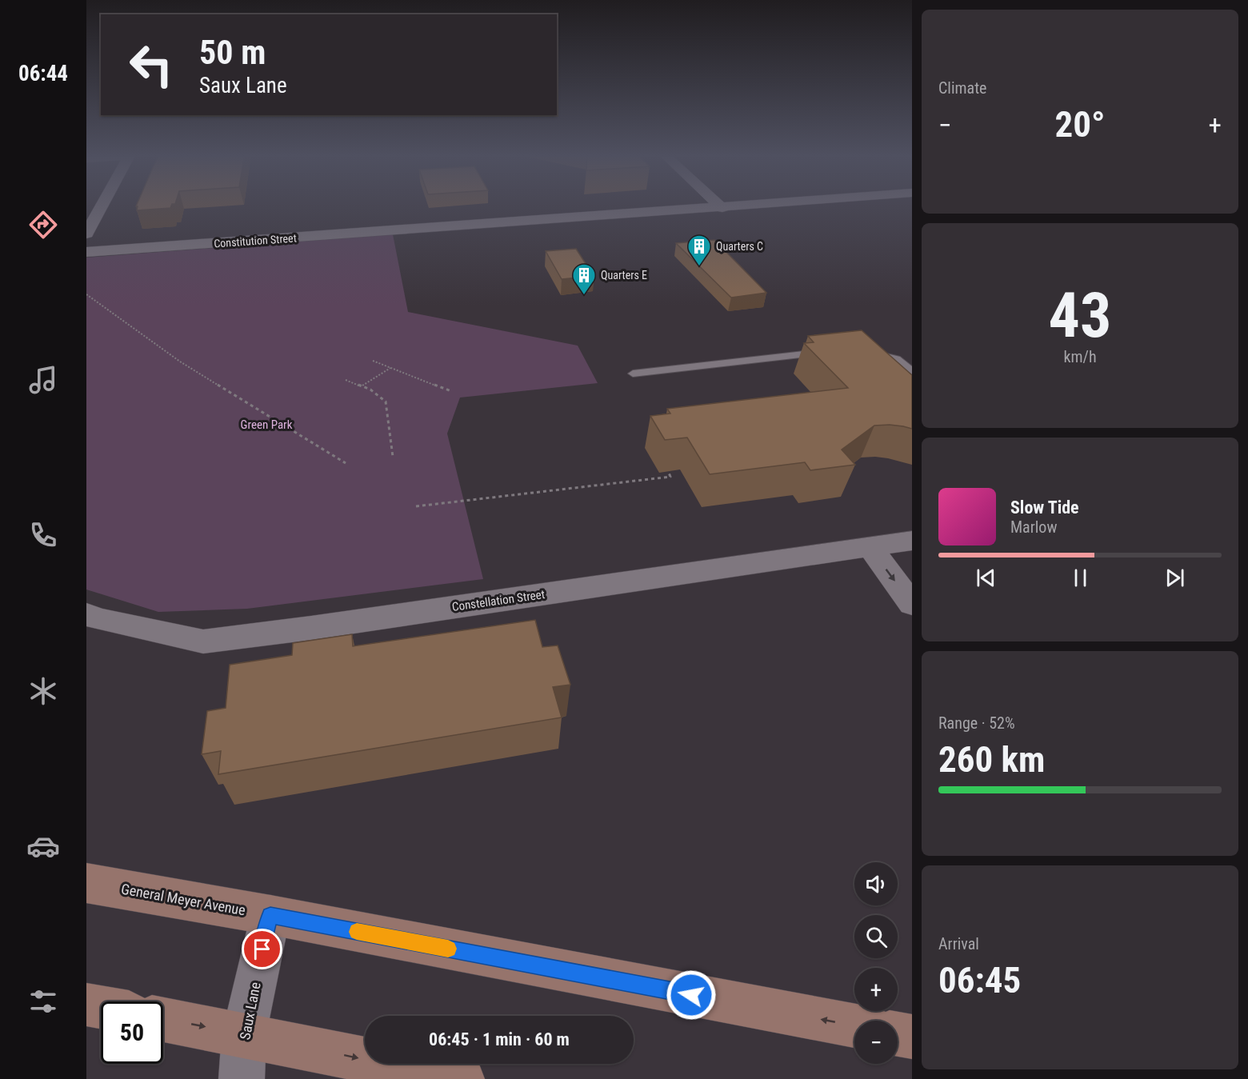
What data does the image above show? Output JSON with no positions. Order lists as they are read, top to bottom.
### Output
{
  "streets": {
    "main road": ["General Meyer Avenue"],
    "street": ["Constitution Street", "Constellation Street", "Saux Lane"]
  },
  "crossings": [
    ["General Meyer Avenue", "Saux Lane"]
  ],
  "parks": ["Green Park"],
  "places": {
    "building": ["Quarters C", "Quarters E"]
  },
  "page": {
    "tabs": "06:44",
    "tile": [
      "Climate",
      ["43", "km/h"],
      ["Range · 52%", "260 km"],
      ["Arrival", "06:45"]
    ],
    "turn": ["50 m", "Saux Lane"],
    "heat": ["−", "20°", "+"],
    "song": ["Slow Tide", "Marlow"],
    "map_buttons": ["+", "−"],
    "limit": "50",
    "trip": "06:45 · 1 min · 60 m"
  }
}
